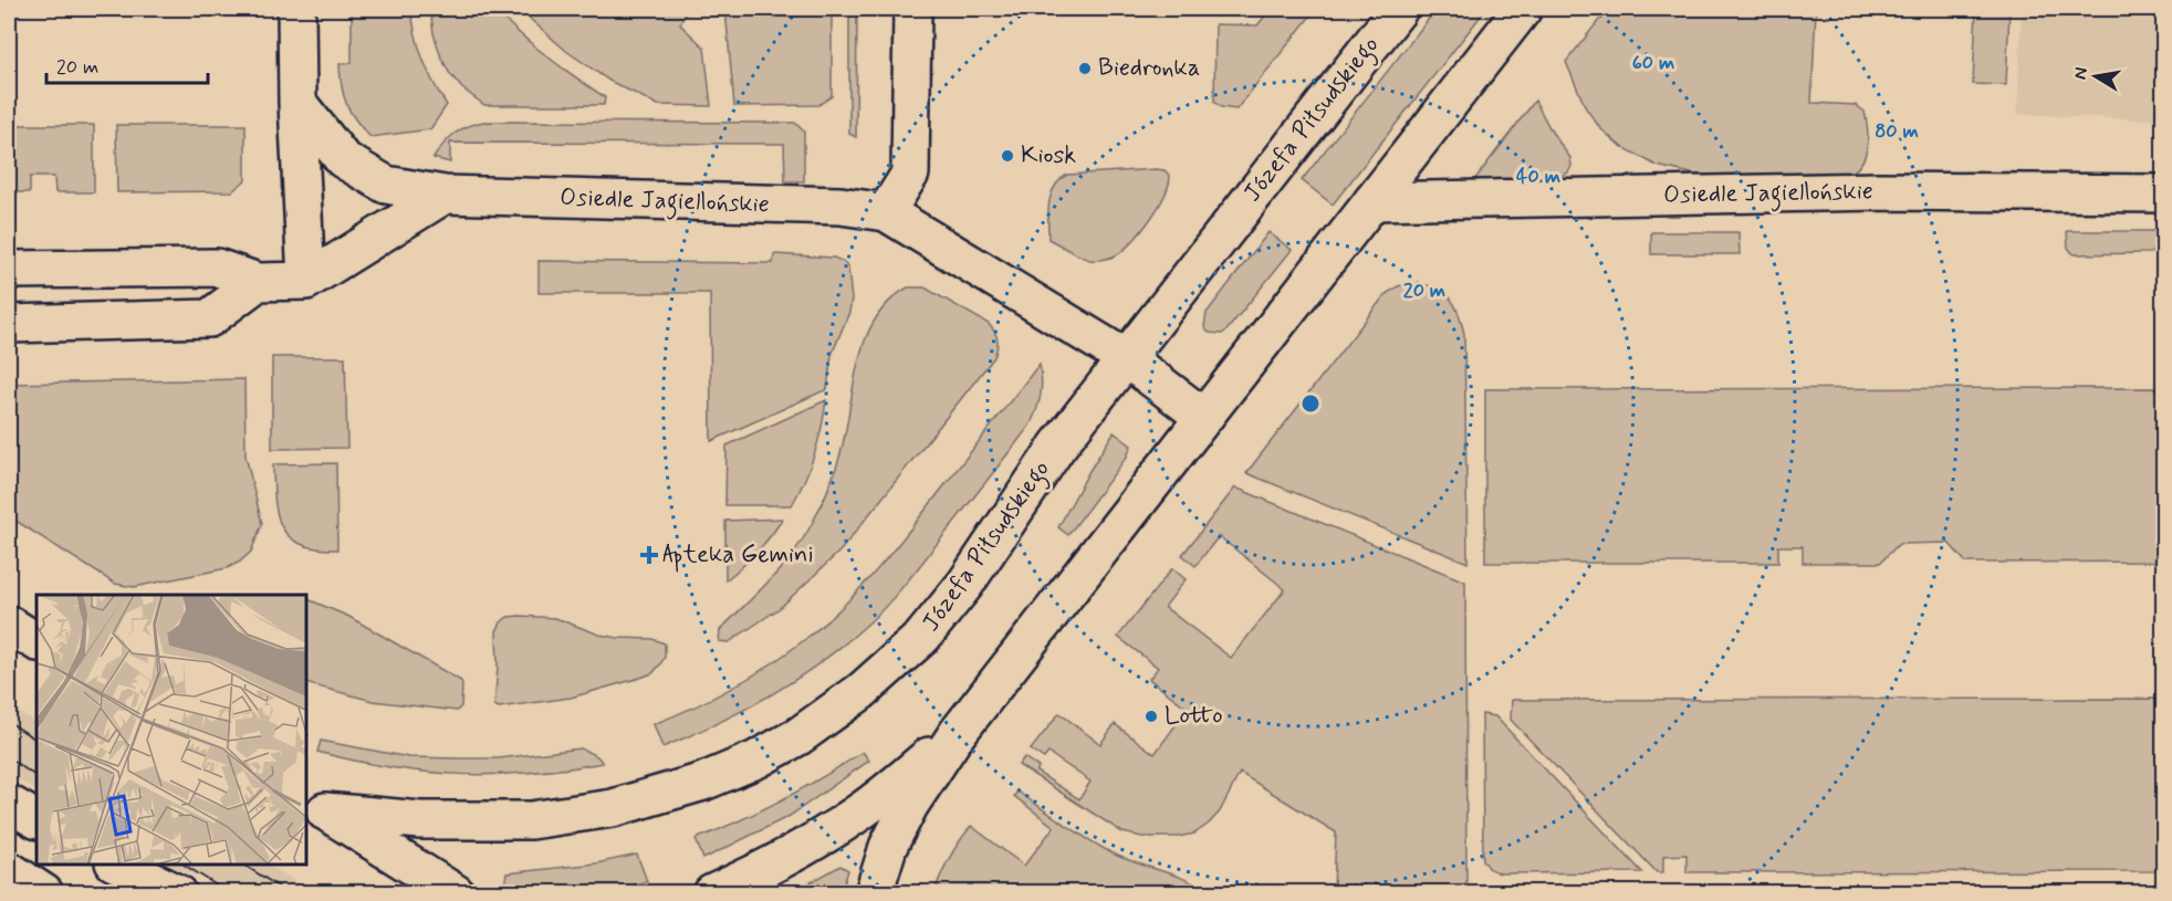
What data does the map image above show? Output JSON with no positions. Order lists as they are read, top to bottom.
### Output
{
  "streets": {
    "street": ["Józefa Piłsudskiego", "Osiedle Jagiellońskie"]
  },
  "crossings": [
    ["Józefa Piłsudskiego", "Osiedle Jagiellońskie"]
  ],
  "places": {
    "other": ["Biedronka", "Kiosk", "Lotto"],
    "health": ["Apteka Gemini"]
  },
  "scale_bar": "20 m",
  "north": "left",
  "rings": [
    "60 m",
    "80 m",
    "40 m",
    "20 m"
  ]
}
